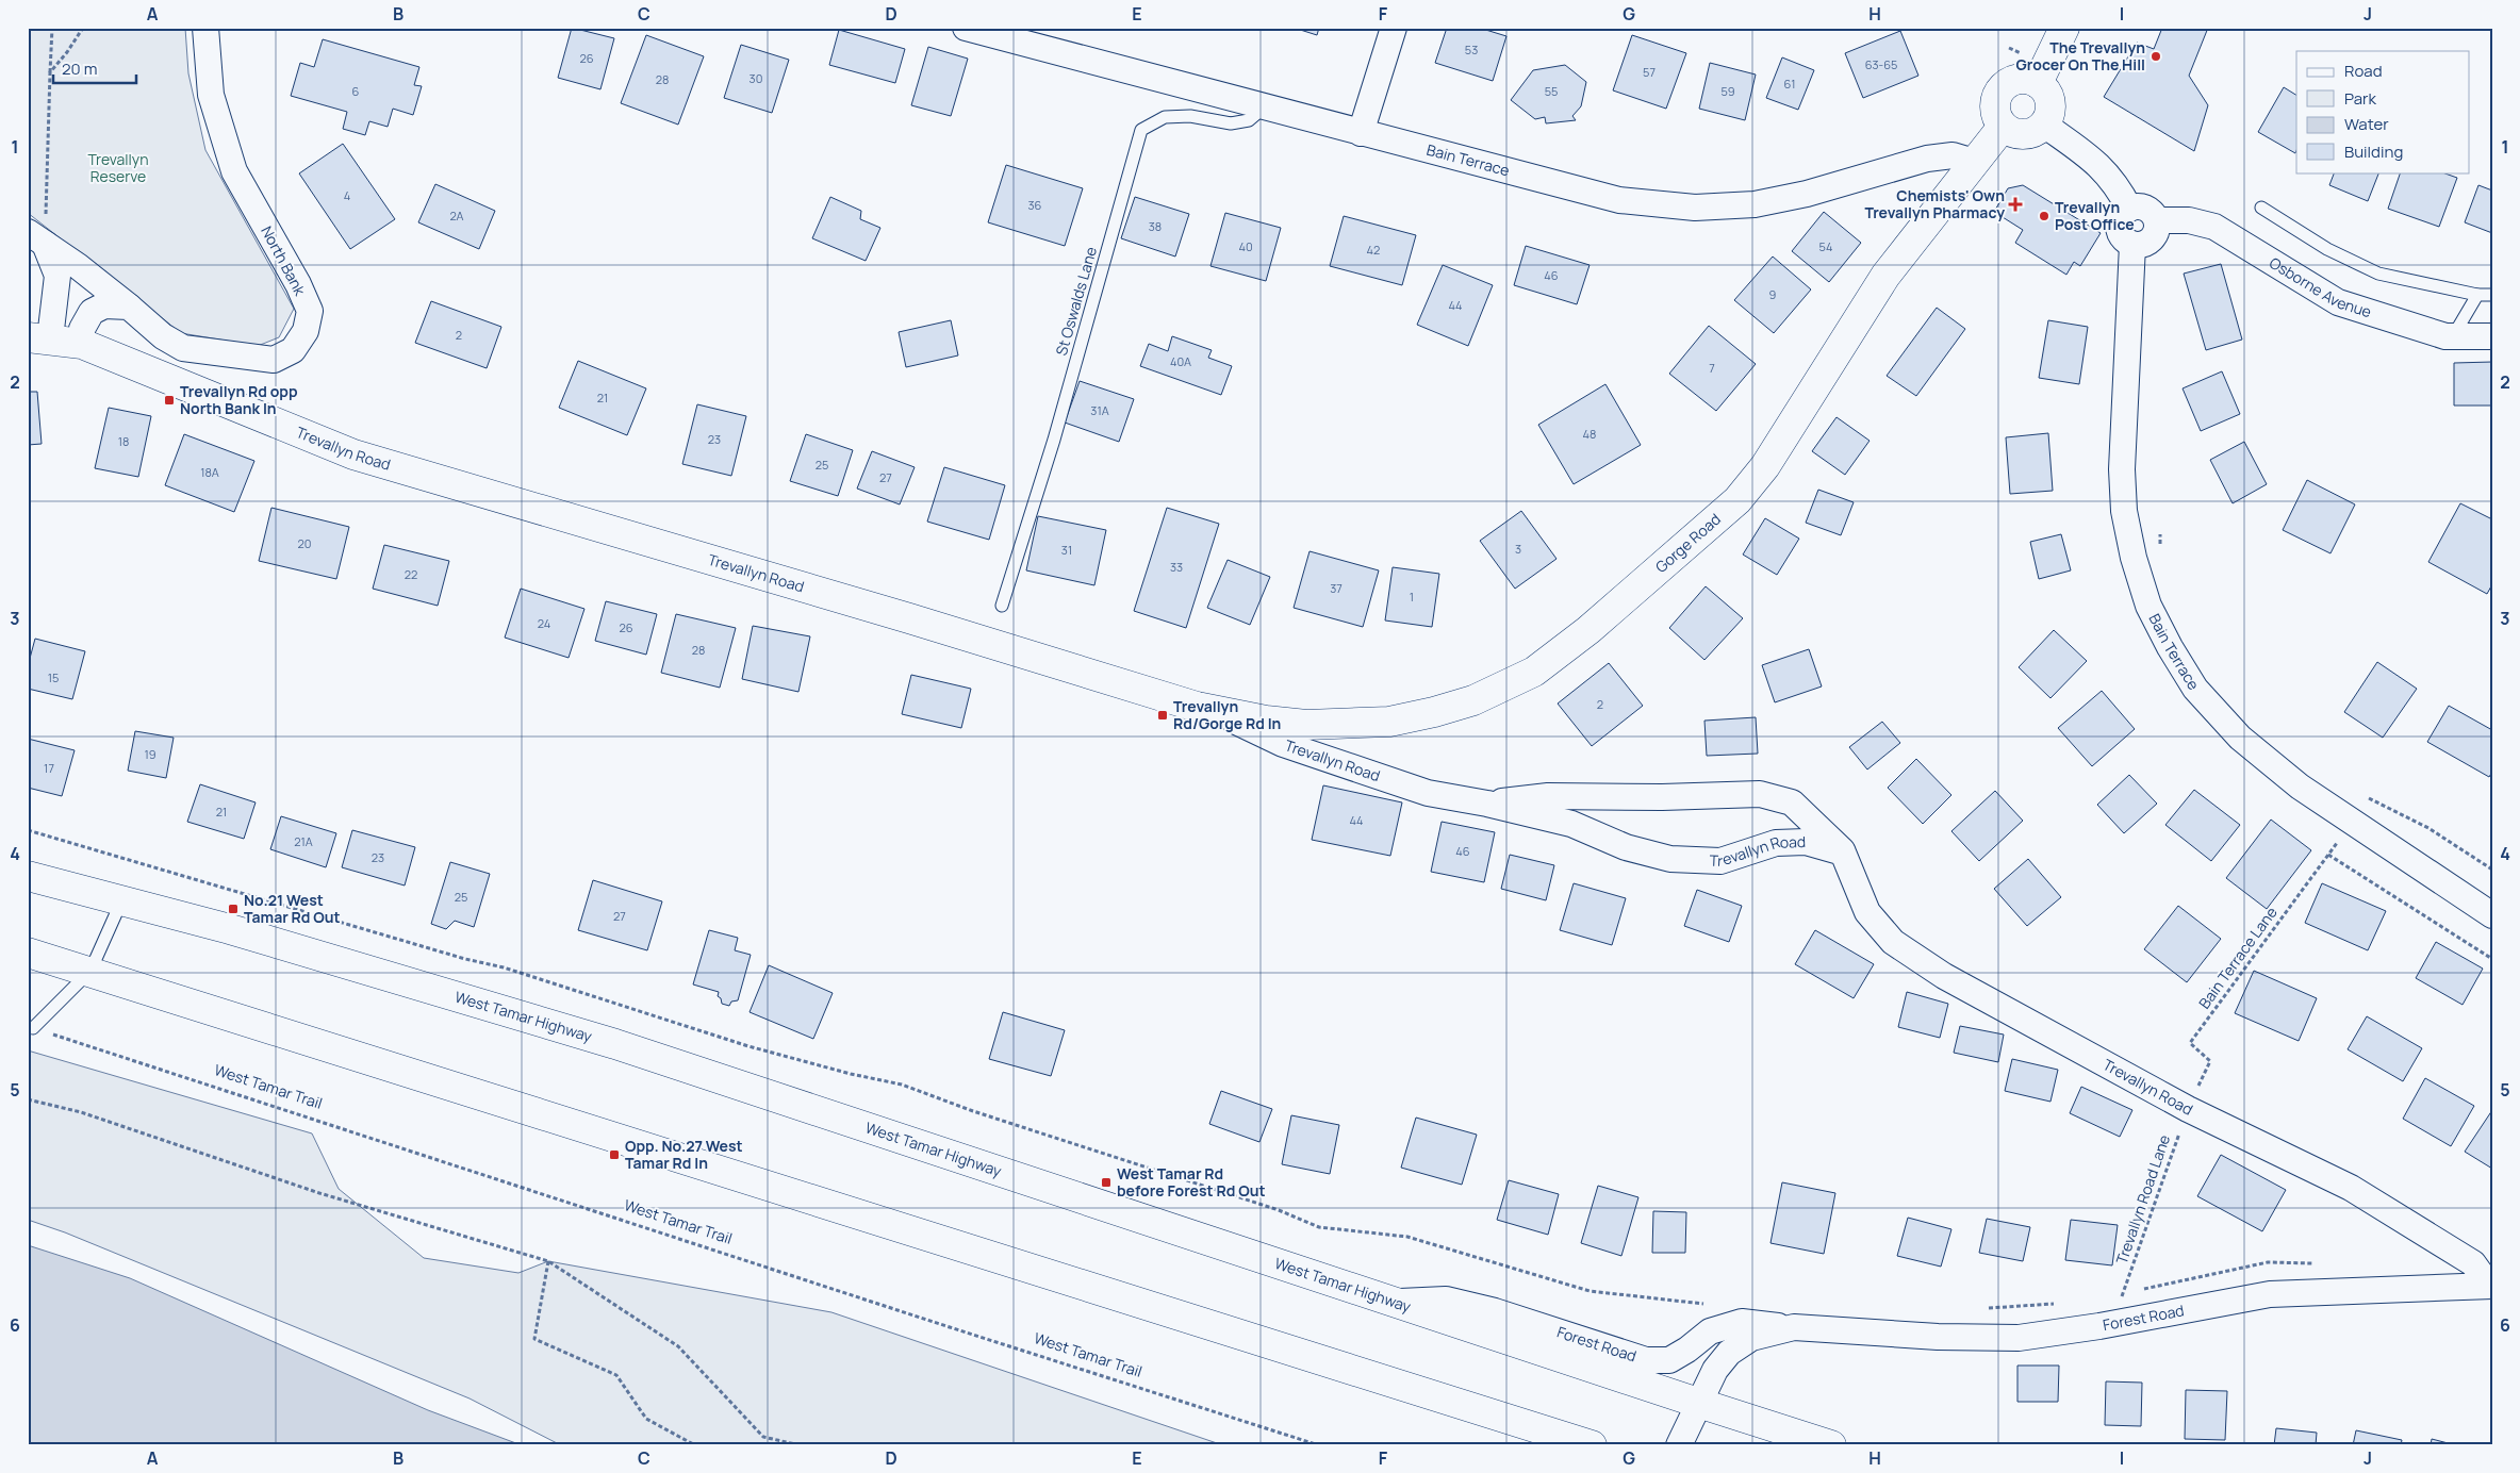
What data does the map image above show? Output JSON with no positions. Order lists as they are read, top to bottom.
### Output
{
  "streets": {
    "main road": ["Trevallyn Road", "Gorge Road", "West Tamar Highway"],
    "street": [
      "Bain Terrace",
      "North Bank",
      "Osborne Avenue",
      "Forest Road"
    ],
    "lane": ["St Oswalds Lane"],
    "path": ["Bain Terrace Lane", "West Tamar Trail", "Trevallyn Road Lane"]
  },
  "crossings": [
    ["Bain Terrace", "Osborne Avenue"],
    ["Bain Terrace", "St Oswalds Lane"],
    ["Bain Terrace", "Gorge Road"],
    ["Bain Terrace", "Bain Terrace Lane"],
    ["Trevallyn Road", "Gorge Road"],
    ["Trevallyn Road", "Bain Terrace Lane"],
    ["Trevallyn Road", "Trevallyn Road Lane"],
    ["Trevallyn Road", "Forest Road"],
    ["Bain Terrace Lane", "Trevallyn Road Lane"],
    ["West Tamar Highway", "Forest Road"]
  ],
  "parks": ["Trevallyn Reserve"],
  "places": {
    "other": ["The Trevallyn Grocer On The Hill", "Trevallyn Post Office"],
    "health": ["Chemists' Own Trevallyn Pharmacy"],
    "transit": [
      "Trevallyn Rd opp North Bank In",
      "Trevallyn Rd/Gorge Rd In",
      "No.21 West Tamar Rd Out",
      "Opp. No.27 West Tamar Rd In",
      "West Tamar Rd before Forest Rd Out"
    ]
  },
  "house_numbers": [
    "53",
    "26",
    "63-65",
    "57",
    "30",
    "28",
    "61",
    "6",
    "55",
    "59",
    "4",
    "36",
    "2A",
    "38",
    "40",
    "54",
    "42",
    "46",
    "9",
    "44",
    "2",
    "40A",
    "7",
    "21",
    "31A",
    "48",
    "23",
    "18",
    "25",
    "18A",
    "27",
    "20",
    "3",
    "31",
    "33",
    "22",
    "37",
    "1",
    "24",
    "26",
    "28",
    "15",
    "2",
    "19",
    "17",
    "21",
    "44",
    "21A",
    "46",
    "23",
    "25",
    "27"
  ],
  "legend": [
    "Road",
    "Park",
    "Water",
    "Building"
  ],
  "scale_bar": "20 m",
  "grid": {
    "columns": [
      "A",
      "B",
      "C",
      "D",
      "E",
      "F",
      "G",
      "H",
      "I",
      "J"
    ],
    "rows": [
      "1",
      "2",
      "3",
      "4",
      "5",
      "6"
    ]
  }
}
